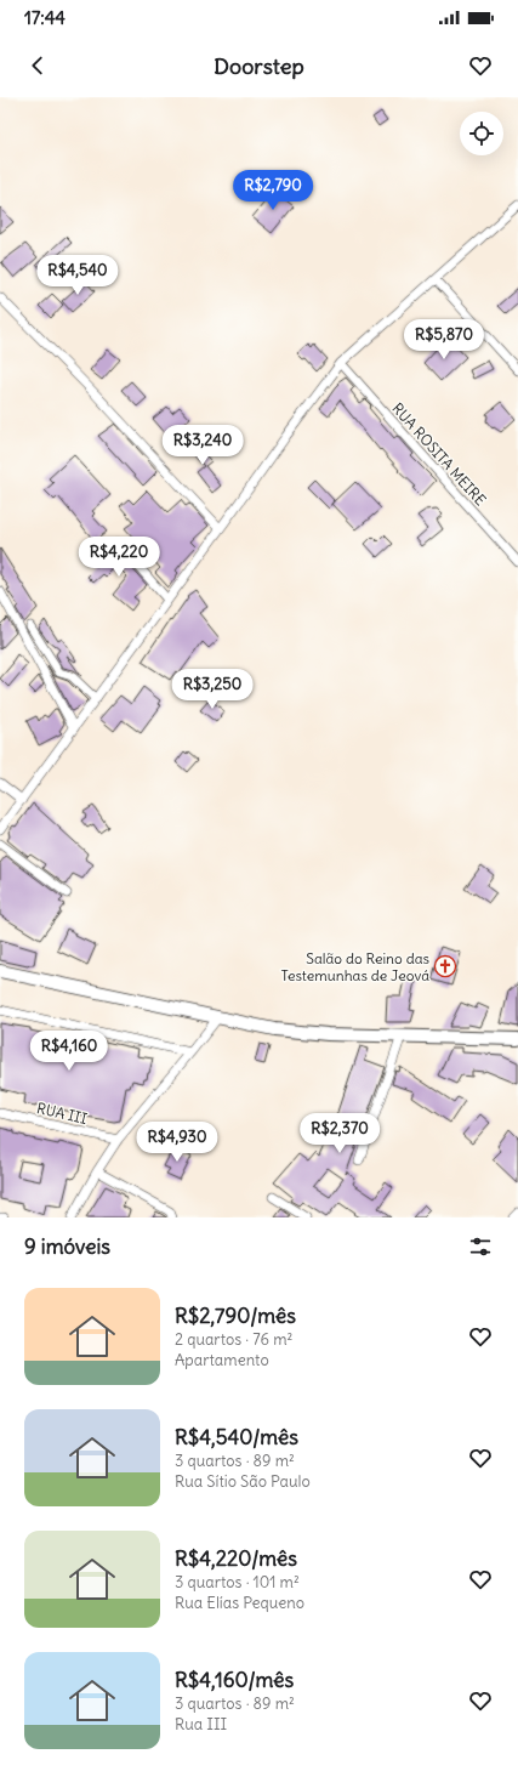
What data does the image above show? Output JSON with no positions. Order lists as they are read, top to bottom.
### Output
{
  "streets": {
    "street": ["RUA ROSITA MEIRE", "RUA III"]
  },
  "places": {
    "church": ["Salão do Reino das Testemunhas de Jeová"]
  },
  "page": {
    "status": "17:44",
    "header": "Doorstep",
    "price": [
      "R$2,790",
      "R$4,540",
      "R$5,870",
      "R$3,240",
      "R$4,220",
      "R$3,250",
      "R$4,160",
      "R$2,370",
      "R$4,930"
    ],
    "heading": "9 imóveis",
    "list": [
      {
        "name": "R$2,790/mês",
        "note": "2 quartos · 76 m² · Apartamento"
      },
      {
        "name": "R$4,540/mês",
        "note": "3 quartos · 89 m² · Rua Sítio São Paulo"
      },
      {
        "name": "R$4,220/mês",
        "note": "3 quartos · 101 m² · Rua Elías Pequeno"
      },
      {
        "name": "R$4,160/mês",
        "note": "3 quartos · 89 m² · Rua III"
      }
    ]
  }
}
